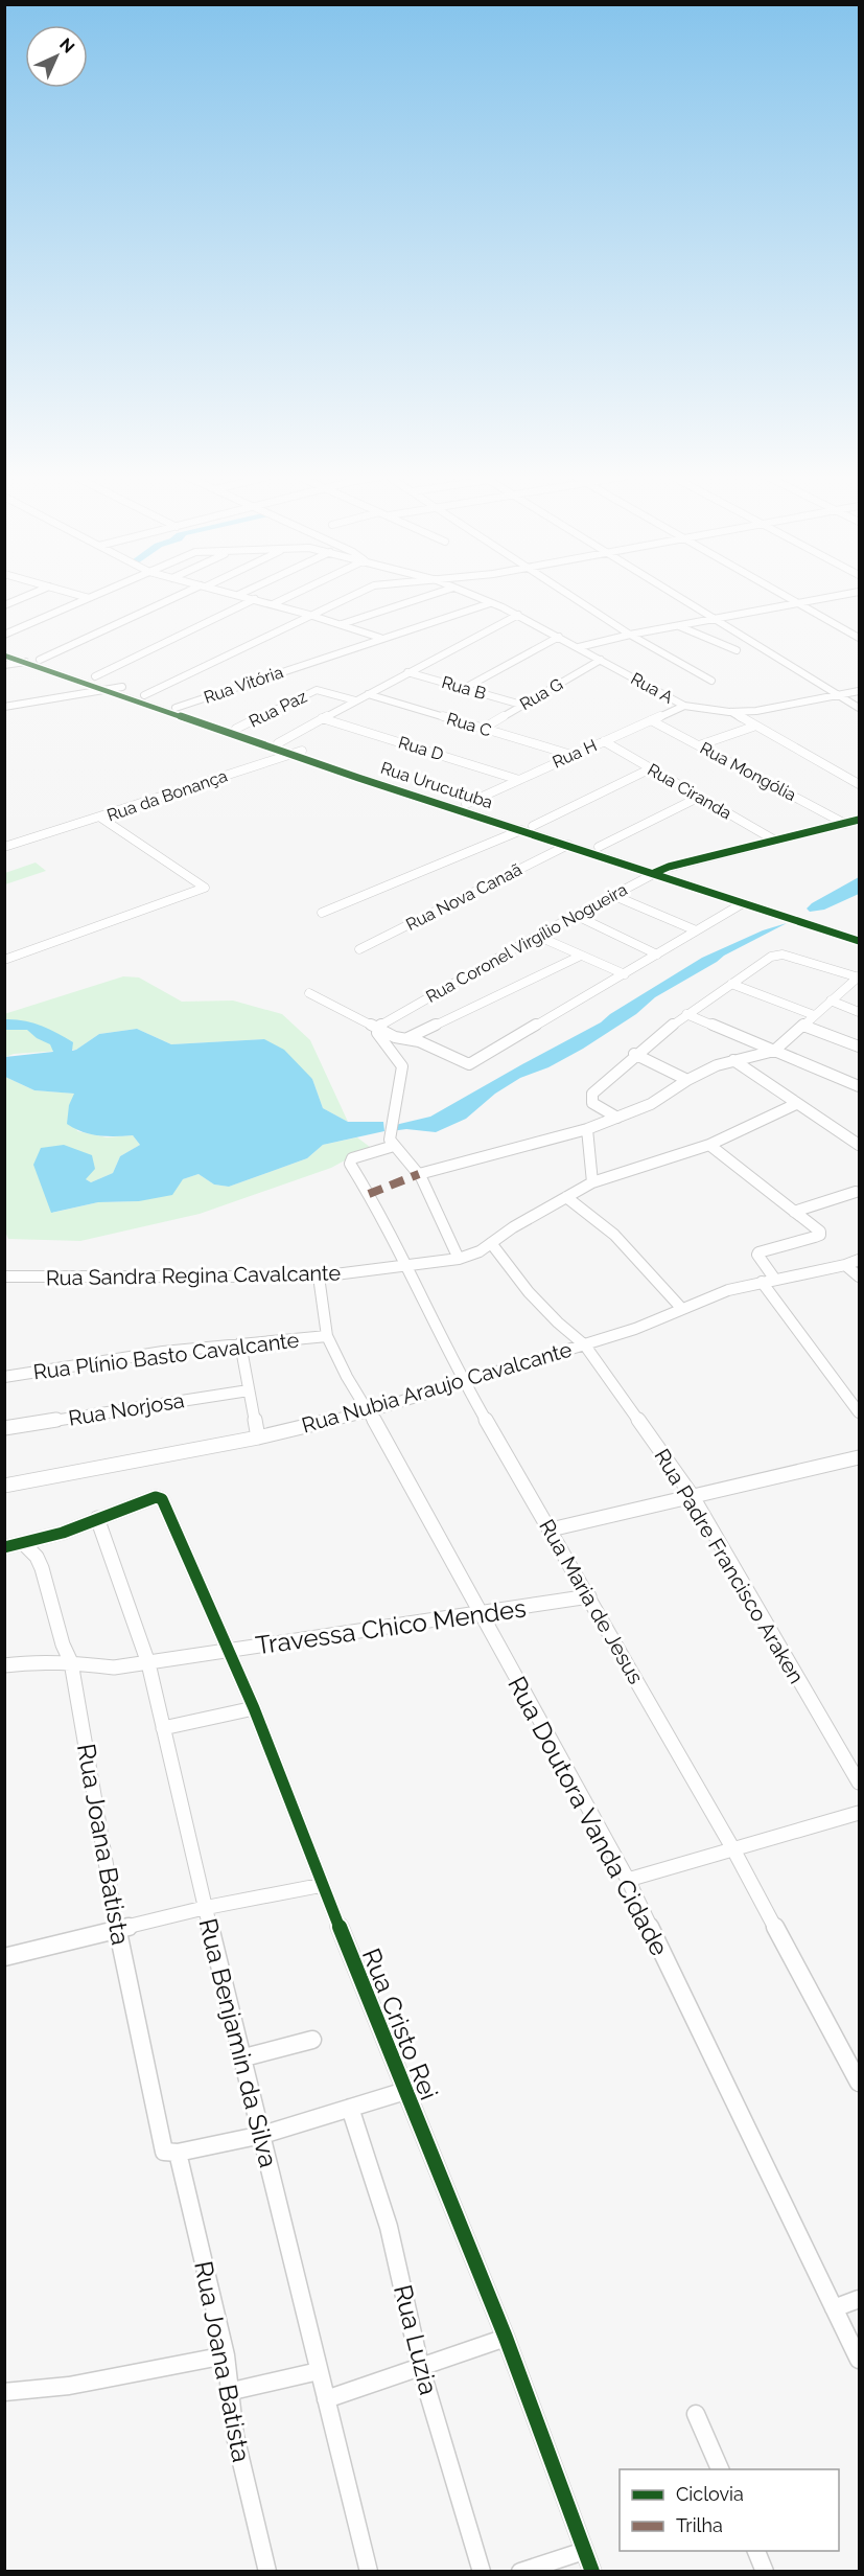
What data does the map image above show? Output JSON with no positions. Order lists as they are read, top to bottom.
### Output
{
  "streets": {
    "street": [
      "Rua Vitória",
      "Rua B",
      "Rua A",
      "Rua G",
      "Rua Paz",
      "Rua C",
      "Rua D",
      "Rua H",
      "Rua Mongólia",
      "Rua Urucutuba",
      "Rua Ciranda",
      "Rua da Bonança",
      "Rua Nova Canaã",
      "Rua Coronel Virgílio Nogueira",
      "Rua Sandra Regina Cavalcante",
      "Rua Plínio Basto Cavalcante",
      "Rua Nubia Araujo Cavalcante",
      "Rua Norjosa",
      "Rua Padre Francisco Araken",
      "Rua Maria de Jesus",
      "Travessa Chico Mendes",
      "Rua Doutora Vanda Cidade",
      "Rua Joana Batista",
      "Rua Cristo Rei",
      "Rua Benjamin da Silva",
      "Rua Luzia"
    ]
  },
  "crossings": [
    ["Rua Vitória", "Rua A"],
    ["Rua Vitória", "Rua Urucutuba"],
    ["Rua B", "Rua G"],
    ["Rua A", "Rua G"],
    ["Rua A", "Rua H"],
    ["Rua G", "Rua C"],
    ["Rua Paz", "Rua Urucutuba"],
    ["Rua C", "Rua H"],
    ["Rua D", "Rua H"],
    ["Rua H", "Rua Mongólia"],
    ["Rua H", "Rua Urucutuba"],
    ["Rua H", "Rua Ciranda"],
    ["Rua Mongólia", "Rua Coronel Virgílio Nogueira"],
    ["Rua Urucutuba", "Rua da Bonança"],
    ["Rua Urucutuba", "Rua Nova Canaã"],
    ["Rua Urucutuba", "Rua Coronel Virgílio Nogueira"],
    ["Rua Ciranda", "Rua Coronel Virgílio Nogueira"],
    ["Rua Sandra Regina Cavalcante", "Rua Padre Francisco Araken"],
    ["Rua Sandra Regina Cavalcante", "Rua Maria de Jesus"],
    ["Rua Sandra Regina Cavalcante", "Rua Doutora Vanda Cidade"],
    ["Rua Plínio Basto Cavalcante", "Rua Doutora Vanda Cidade"],
    ["Rua Nubia Araujo Cavalcante", "Rua Padre Francisco Araken"],
    ["Rua Nubia Araujo Cavalcante", "Rua Maria de Jesus"],
    ["Rua Nubia Araujo Cavalcante", "Rua Doutora Vanda Cidade"],
    ["Rua Maria de Jesus", "Travessa Chico Mendes"],
    ["Travessa Chico Mendes", "Rua Doutora Vanda Cidade"],
    ["Travessa Chico Mendes", "Rua Joana Batista"],
    ["Travessa Chico Mendes", "Rua Cristo Rei"],
    ["Travessa Chico Mendes", "Rua Benjamin da Silva"],
    ["Rua Cristo Rei", "Rua Benjamin da Silva"]
  ],
  "legend": ["Ciclovia", "Trilha"],
  "north": "top right"
}
